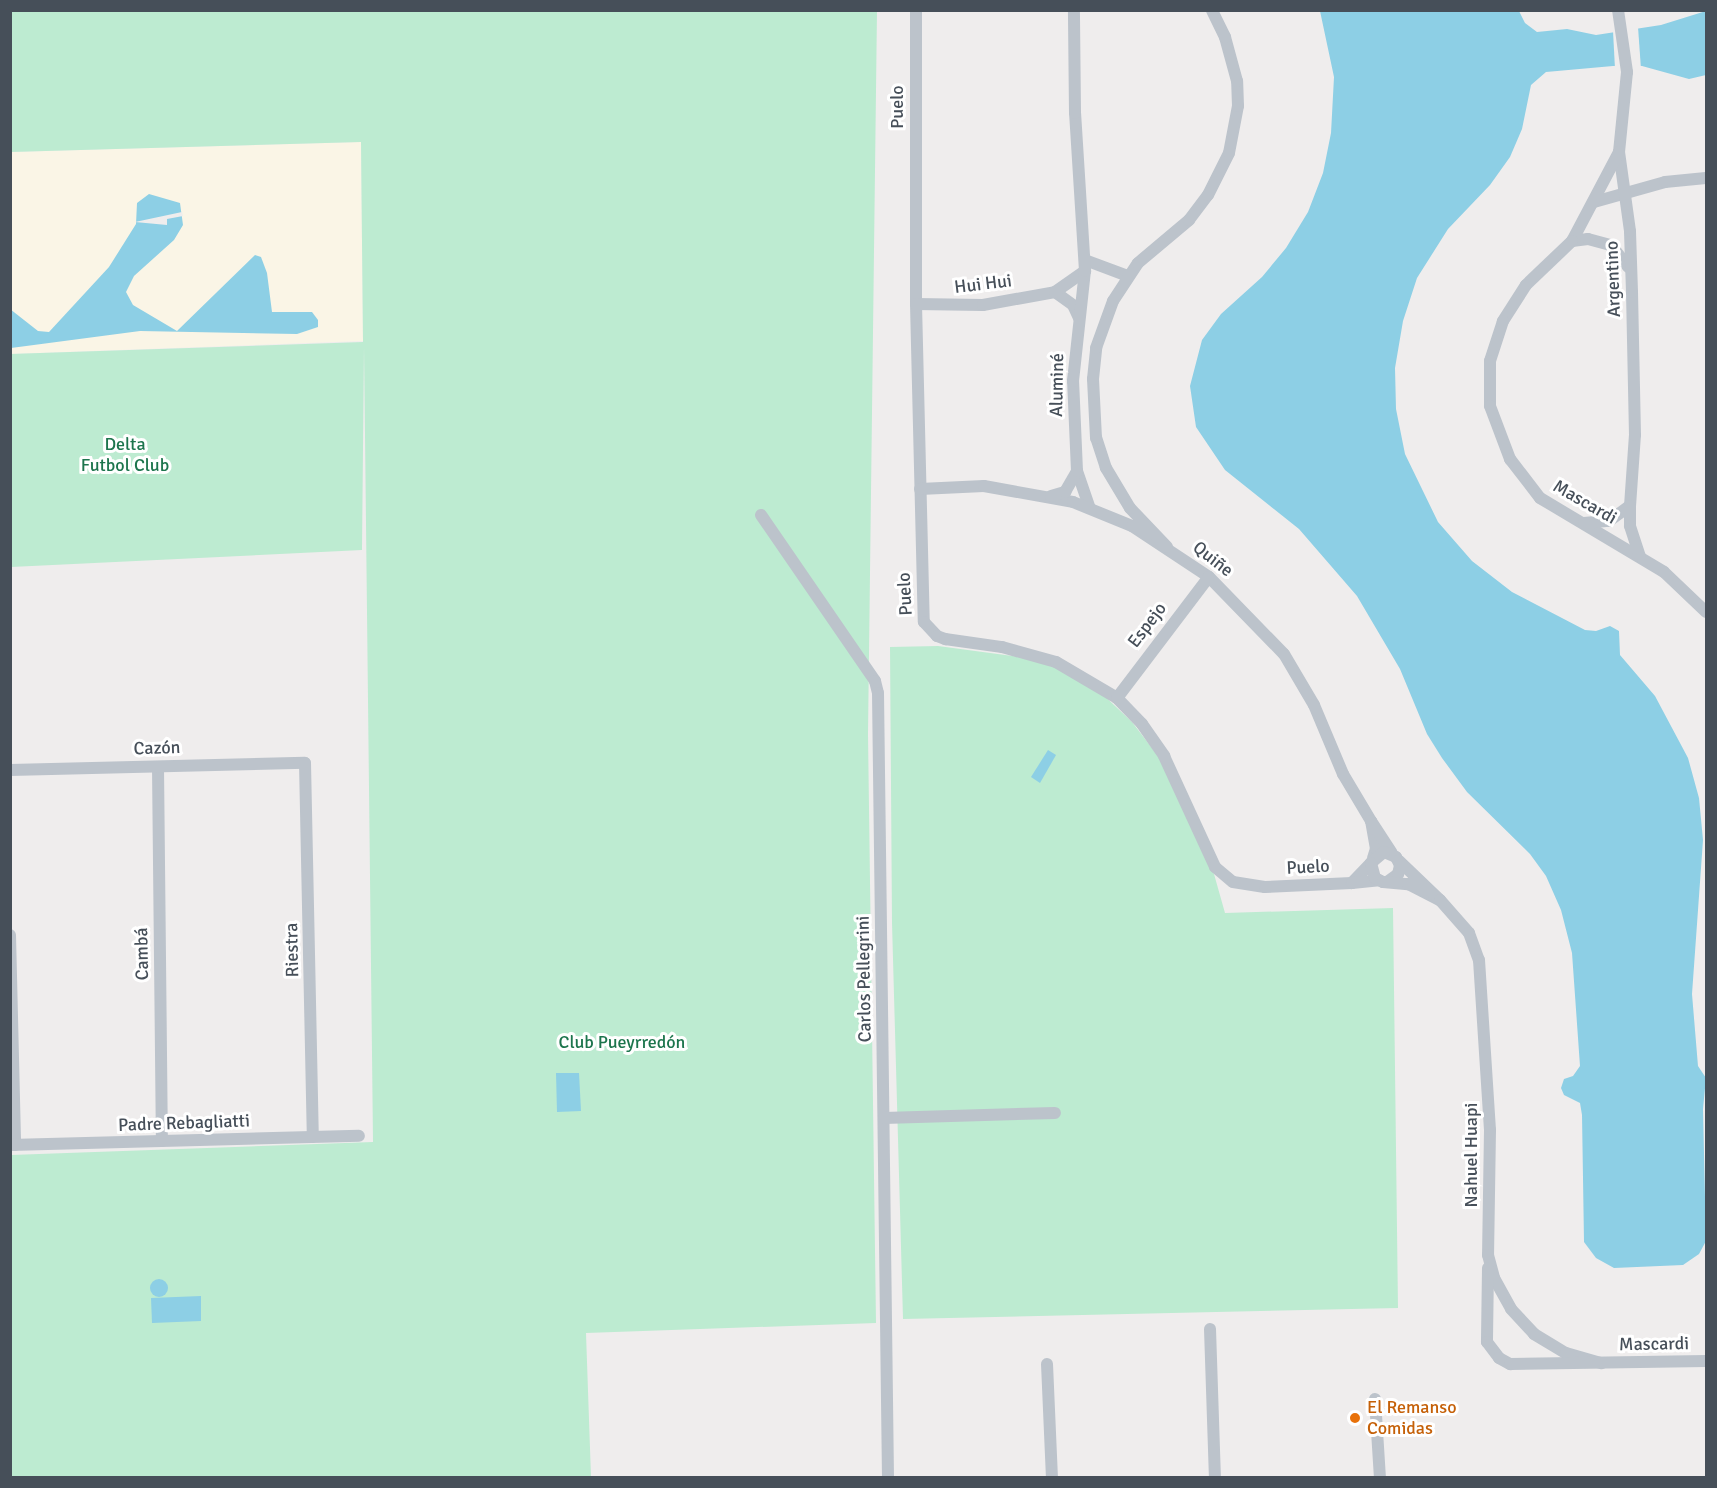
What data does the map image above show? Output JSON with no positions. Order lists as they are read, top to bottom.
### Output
{
  "streets": {
    "street": [
      "Puelo",
      "Argentino",
      "Hui Hui",
      "Aluminé",
      "Mascardi",
      "Quiñe",
      "Espejo",
      "Cazón",
      "Riestra",
      "Cambá",
      "Carlos Pellegrini",
      "Padre Rebagliatti",
      "Nahuel Huapi"
    ]
  },
  "crossings": [
    ["Puelo", "Hui Hui"],
    ["Puelo", "Quiñe"],
    ["Puelo", "Espejo"],
    ["Puelo", "Nahuel Huapi"],
    ["Argentino", "Mascardi"],
    ["Aluminé", "Quiñe"],
    ["Mascardi", "Nahuel Huapi"],
    ["Quiñe", "Espejo"],
    ["Quiñe", "Nahuel Huapi"],
    ["Cazón", "Riestra"],
    ["Cazón", "Cambá"],
    ["Riestra", "Padre Rebagliatti"],
    ["Cambá", "Padre Rebagliatti"]
  ],
  "parks": ["Delta Futbol Club", "Club Pueyrredón"],
  "places": ["El Remanso Comidas"]
}
